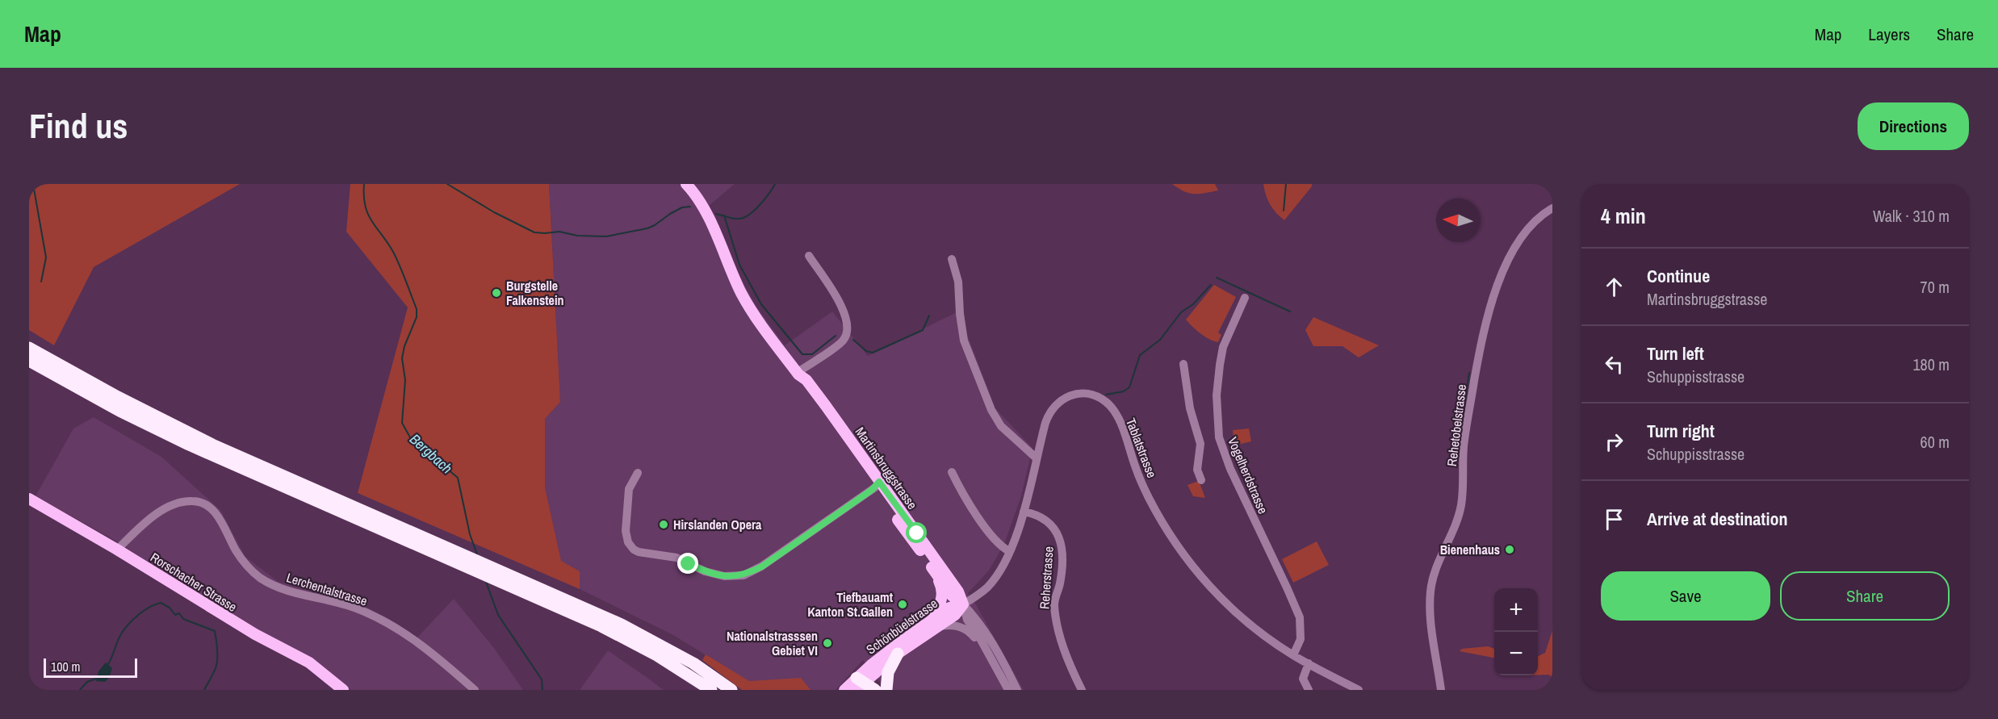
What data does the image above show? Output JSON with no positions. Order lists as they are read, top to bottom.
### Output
{
  "streets": {
    "main road": ["Martinsbruggstrasse", "Rorschacher Strasse", "Schönbüelstrasse"],
    "street": [
      "Rehetobelstrasse",
      "Tablatstrasse",
      "Vogelherdstrasse",
      "Reherstrasse",
      "Lerchentalstrasse"
    ]
  },
  "crossings": [
    ["Tablatstrasse", "Martinsbruggstrasse"],
    ["Tablatstrasse", "Vogelherdstrasse"],
    ["Tablatstrasse", "Reherstrasse"],
    ["Tablatstrasse", "Schönbüelstrasse"],
    ["Martinsbruggstrasse", "Schönbüelstrasse"],
    ["Rorschacher Strasse", "Lerchentalstrasse"]
  ],
  "water": ["Bergbach"],
  "places": [
    "Burgstelle Falkenstein",
    "Hirslanden Opera",
    "Bienenhaus",
    "Tiefbauamt Kanton St.Gallen",
    "Nationalstrasssen Gebiet VI"
  ],
  "scale_bar": "100 m",
  "north": "left",
  "page": {
    "header": "Map",
    "nav": ["Map", "Layers", "Share"],
    "buttons": [
      "Directions",
      ["Save", "Share"]
    ],
    "title": "Find us",
    "heading": ["4 min", "Walk · 310 m"],
    "list": [
      ["Continue", "Martinsbruggstrasse", "70 m"],
      ["Turn left", "Schuppisstrasse", "180 m"],
      ["Turn right", "Schuppisstrasse", "60 m"],
      "Arrive at destination"
    ],
    "map_buttons": ["+", "−"],
    "scale": "100 m"
  }
}
